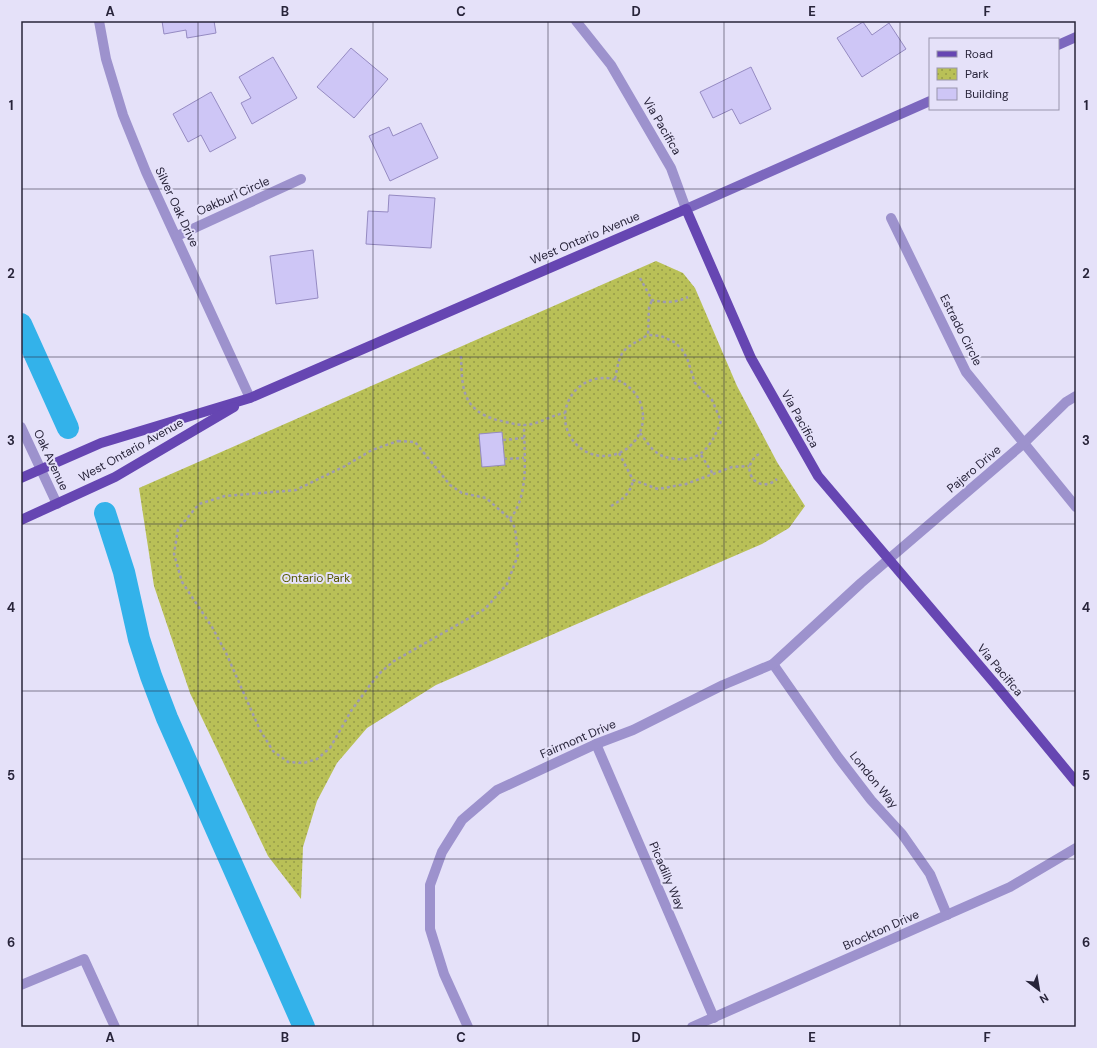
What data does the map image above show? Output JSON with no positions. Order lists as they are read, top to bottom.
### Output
{
  "streets": {
    "main road": ["Via Pacifica", "West Ontario Avenue"],
    "street": [
      "Oakburl Circle",
      "Silver Oak Drive",
      "Estrado Circle",
      "Oak Avenue",
      "Pajero Drive",
      "Fairmont Drive",
      "London Way",
      "Picadilly Way",
      "Brockton Drive"
    ]
  },
  "crossings": [
    ["Via Pacifica", "West Ontario Avenue"],
    ["Via Pacifica", "Pajero Drive"],
    ["Via Pacifica", "Fairmont Drive"],
    ["Oakburl Circle", "Silver Oak Drive"],
    ["Silver Oak Drive", "West Ontario Avenue"],
    ["West Ontario Avenue", "Oak Avenue"],
    ["Estrado Circle", "Pajero Drive"],
    ["Pajero Drive", "Fairmont Drive"],
    ["Fairmont Drive", "London Way"],
    ["Fairmont Drive", "Picadilly Way"],
    ["London Way", "Brockton Drive"],
    ["Picadilly Way", "Brockton Drive"]
  ],
  "parks": ["Ontario Park"],
  "legend": ["Road", "Park", "Building"],
  "north": "bottom right",
  "grid": {
    "columns": [
      "A",
      "B",
      "C",
      "D",
      "E",
      "F"
    ],
    "rows": [
      "1",
      "2",
      "3",
      "4",
      "5",
      "6"
    ]
  }
}
